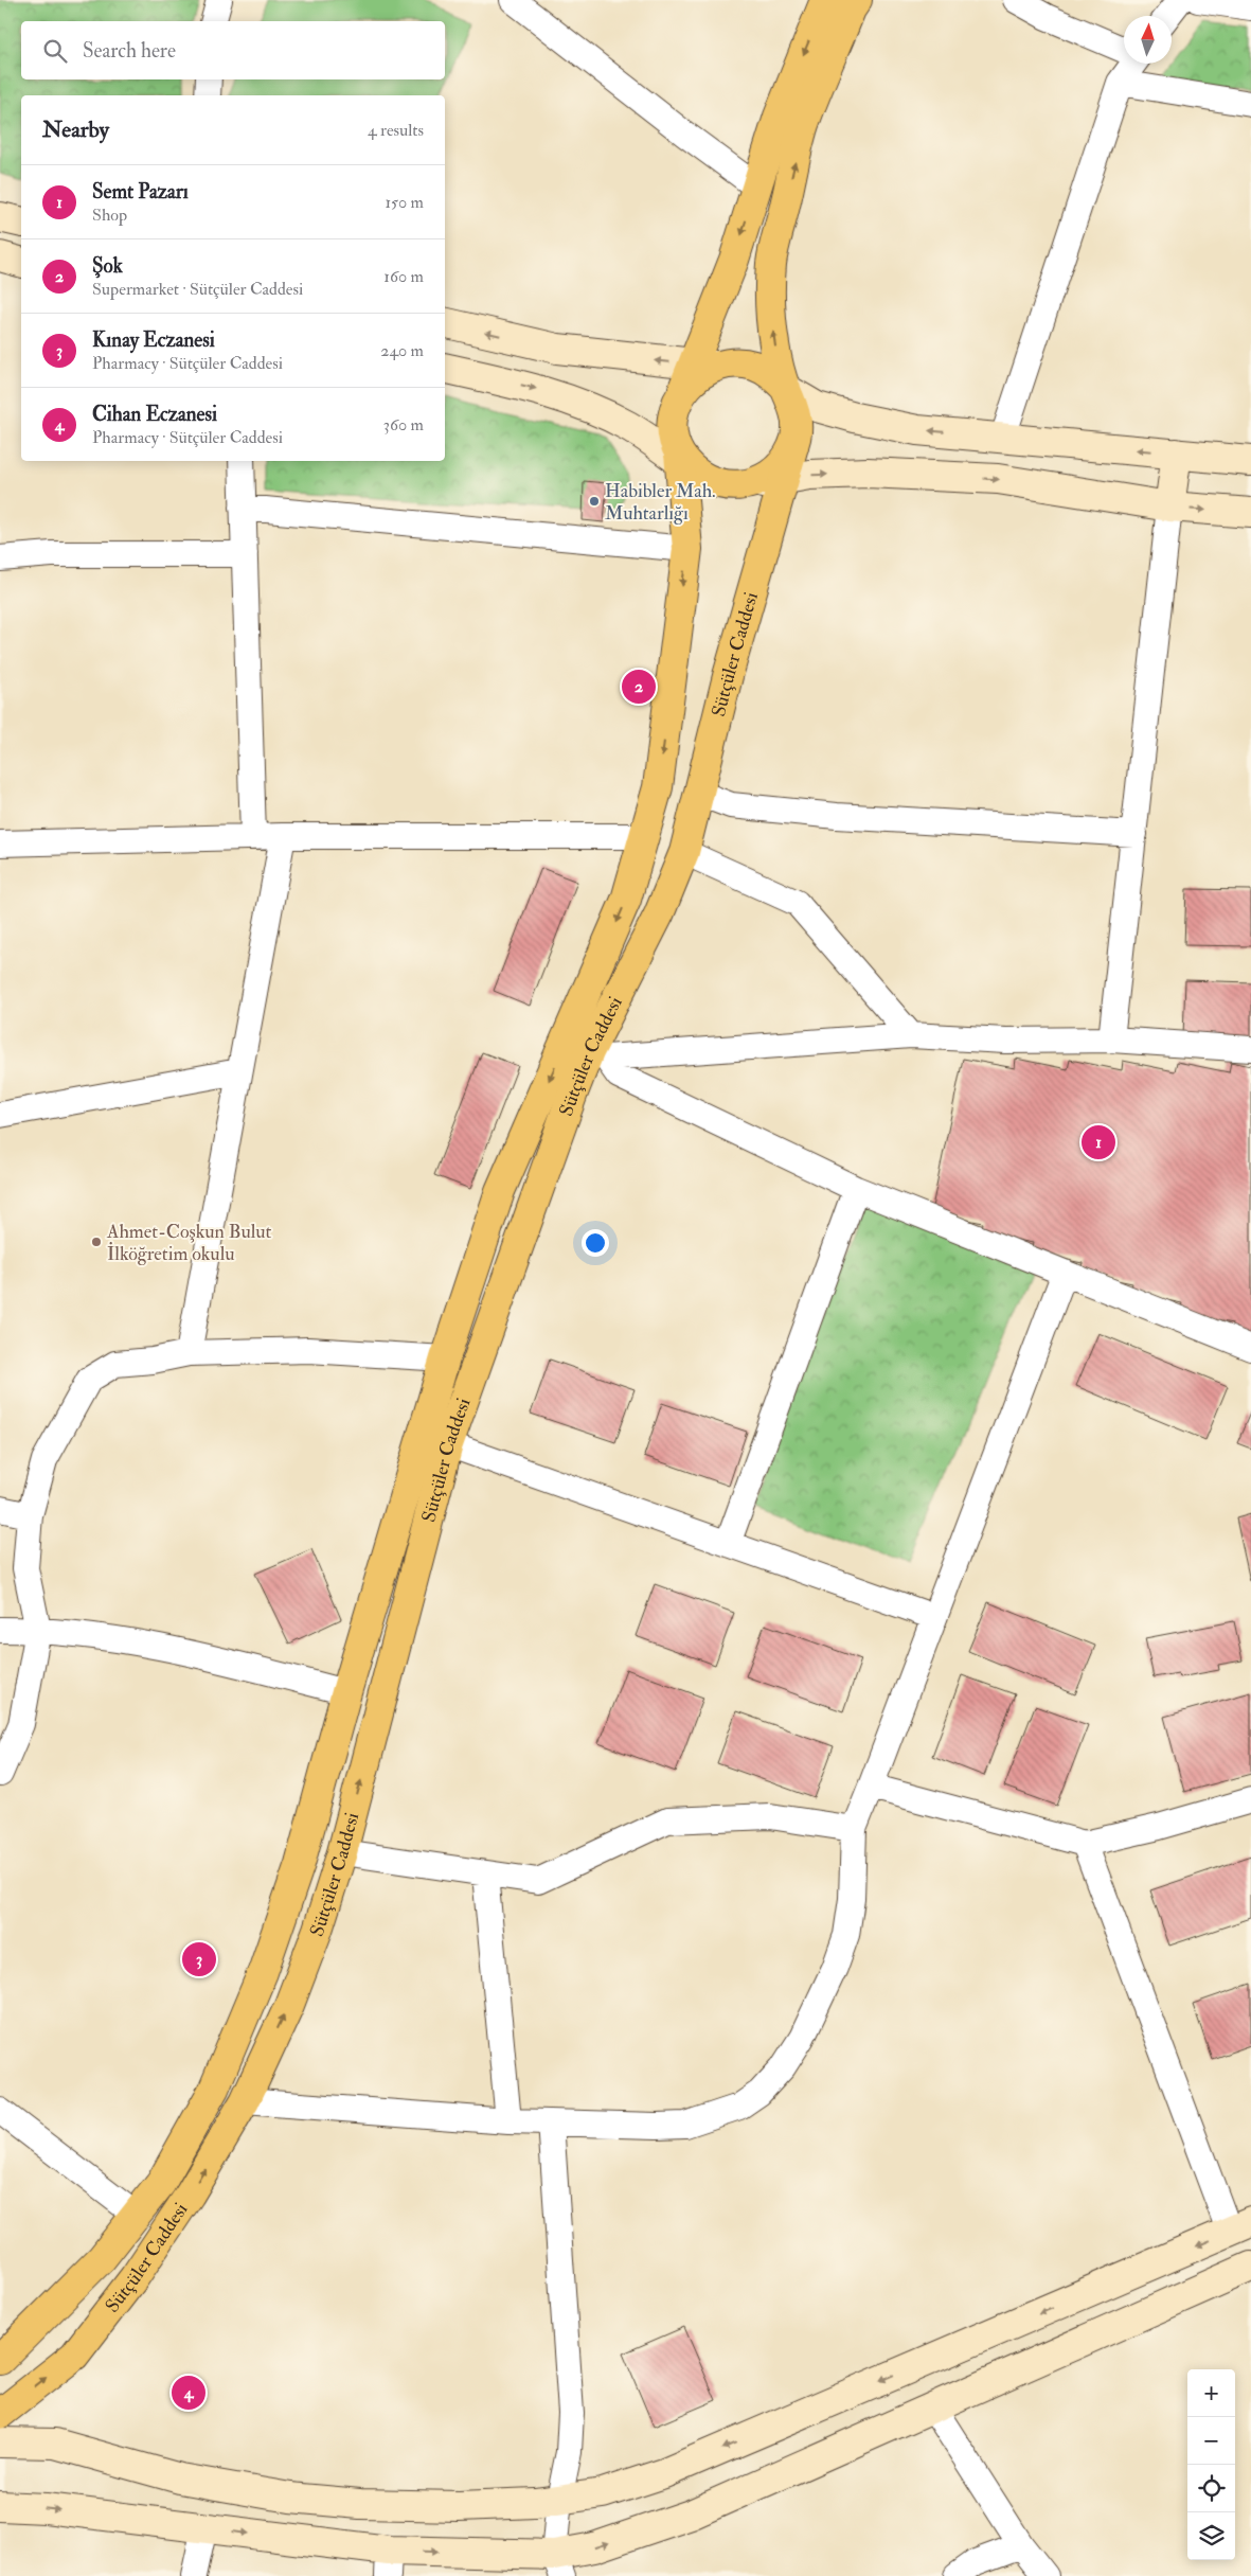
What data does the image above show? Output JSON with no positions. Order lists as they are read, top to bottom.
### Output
{
  "streets": {
    "main road": ["Sütçüler Caddesi"]
  },
  "places": ["Habibler Mah. Muhtarlığı", "Ahmet-Coşkun Bulut İlköğretim okulu"],
  "north": "top",
  "page": {
    "search": "Search here",
    "heading": ["Nearby", "4 results"],
    "list": [
      {
        "mark": "1",
        "name": "Semt Pazarı",
        "note": "Shop",
        "value": "150 m"
      },
      {
        "mark": "2",
        "name": "Şok",
        "note": "Supermarket · Sütçüler Caddesi",
        "value": "160 m"
      },
      {
        "mark": "3",
        "name": "Kınay Eczanesi",
        "note": "Pharmacy · Sütçüler Caddesi",
        "value": "240 m"
      },
      {
        "mark": "4",
        "name": "Cihan Eczanesi",
        "note": "Pharmacy · Sütçüler Caddesi",
        "value": "360 m"
      }
    ],
    "pins": [
      "2",
      "1",
      "3",
      "4"
    ],
    "map_buttons": ["+", "−"]
  }
}
